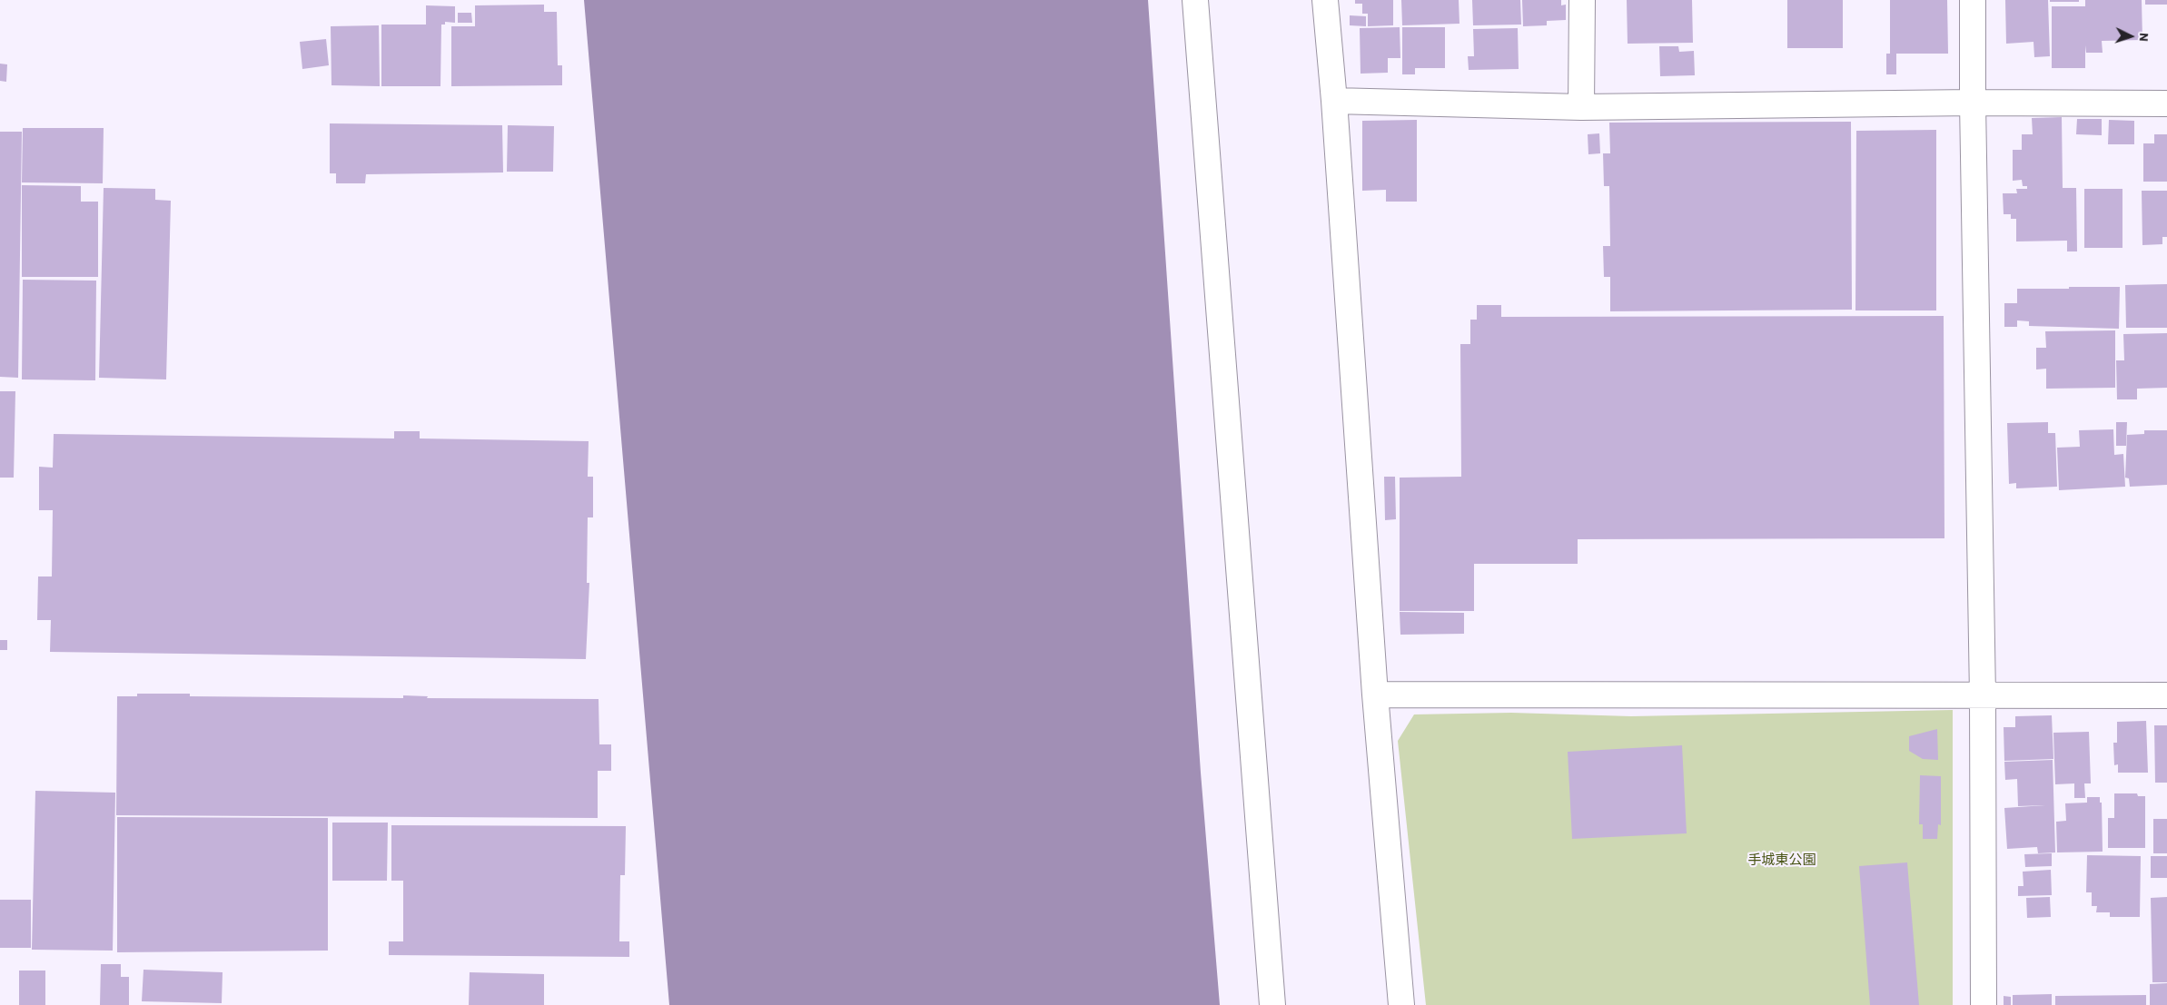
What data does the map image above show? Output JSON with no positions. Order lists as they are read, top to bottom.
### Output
{
  "parks": ["手城東公園"],
  "north": "right"
}
